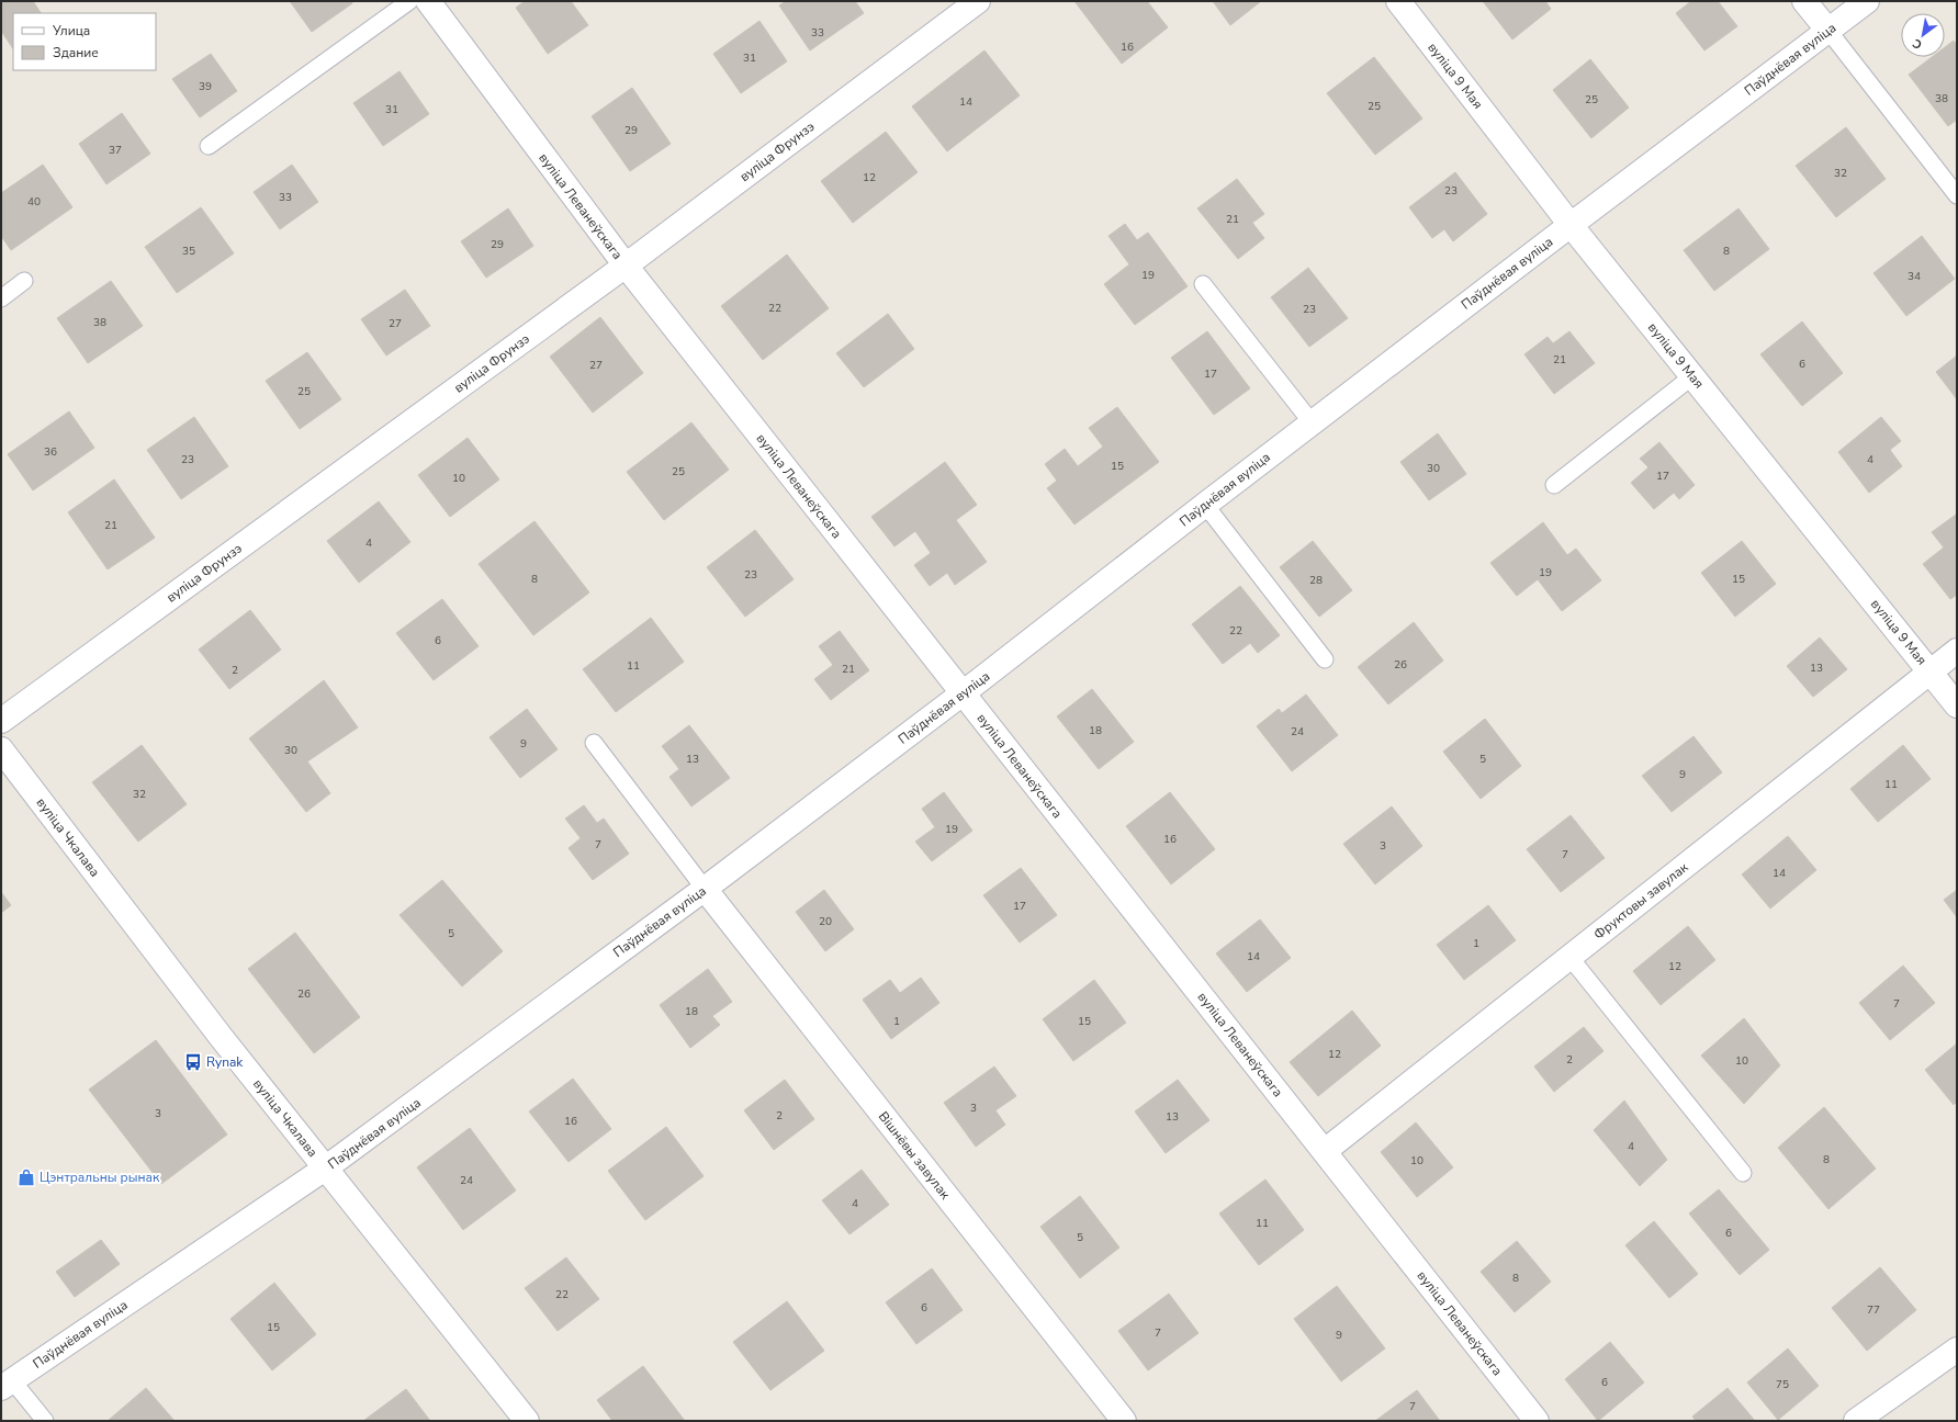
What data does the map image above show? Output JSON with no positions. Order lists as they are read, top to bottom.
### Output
{
  "streets": {
    "street": [
      "Паўднёвая вуліца",
      "вуліца 9 Мая",
      "вуліца Фрунзэ",
      "вуліца Леванеўскага",
      "вуліца Чкалава",
      "Фруктовы завулак",
      "Вішнёвы завулак"
    ]
  },
  "crossings": [
    ["Паўднёвая вуліца", "вуліца 9 Мая"],
    ["Паўднёвая вуліца", "вуліца Леванеўскага"],
    ["Паўднёвая вуліца", "вуліца Чкалава"],
    ["Паўднёвая вуліца", "Вішнёвы завулак"],
    ["вуліца 9 Мая", "Фруктовы завулак"],
    ["вуліца Фрунзэ", "вуліца Леванеўскага"],
    ["вуліца Леванеўскага", "Фруктовы завулак"]
  ],
  "places": {
    "bus stop": ["Rynak"],
    "shop": ["Цэнтральны рынак"]
  },
  "house_numbers": [
    "33",
    "16",
    "31",
    "39",
    "38",
    "25",
    "14",
    "25",
    "31",
    "29",
    "37",
    "32",
    "12",
    "23",
    "33",
    "40",
    "21",
    "29",
    "35",
    "8",
    "19",
    "34",
    "22",
    "23",
    "38",
    "27",
    "21",
    "6",
    "27",
    "17",
    "25",
    "36",
    "23",
    "4",
    "15",
    "30",
    "25",
    "17",
    "10",
    "21",
    "4",
    "19",
    "23",
    "8",
    "15",
    "28",
    "22",
    "6",
    "26",
    "11",
    "13",
    "21",
    "2",
    "18",
    "24",
    "9",
    "30",
    "13",
    "5",
    "9",
    "11",
    "32",
    "19",
    "16",
    "7",
    "3",
    "7",
    "14",
    "17",
    "20",
    "5",
    "1",
    "14",
    "12",
    "26",
    "7",
    "18",
    "1",
    "15",
    "12",
    "2",
    "10",
    "3",
    "3",
    "2",
    "13",
    "16",
    "4",
    "8",
    "10",
    "24",
    "4",
    "11",
    "6",
    "5",
    "8",
    "22",
    "6",
    "77",
    "15",
    "7",
    "9",
    "6",
    "75",
    "7"
  ],
  "legend": ["Улица", "Здание"],
  "north": "bottom left"
}
